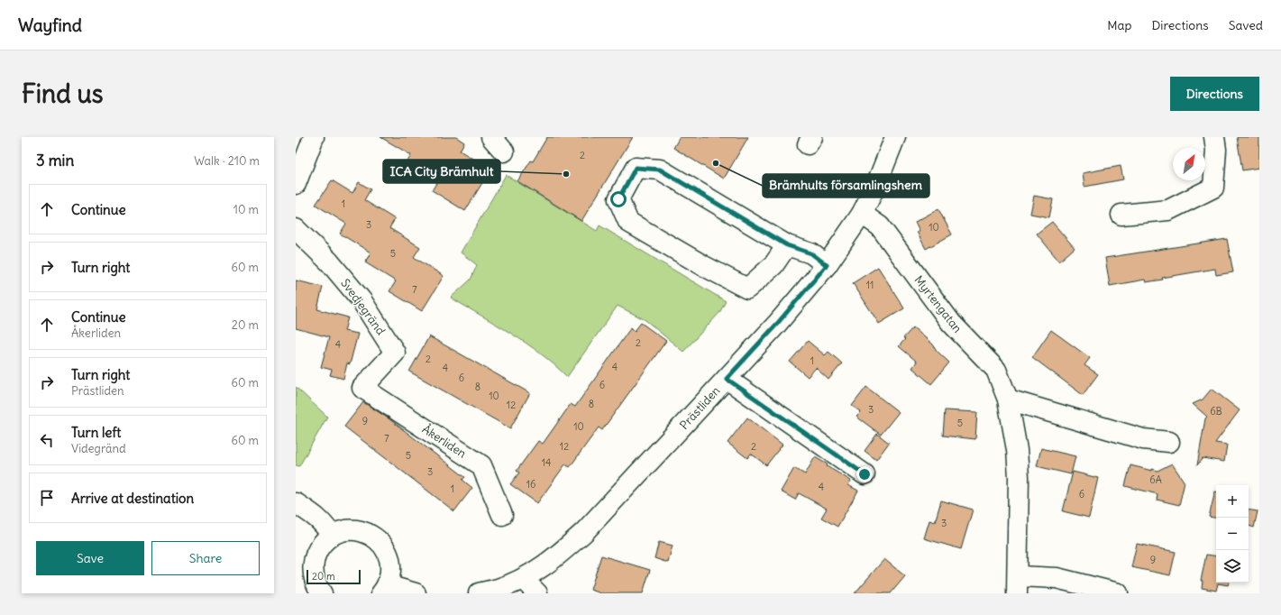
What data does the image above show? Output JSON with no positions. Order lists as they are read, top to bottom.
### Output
{
  "streets": {
    "street": [
      "Myrtengatan",
      "Svedjegränd",
      "Prästliden",
      "Åkerliden"
    ]
  },
  "crossings": [
    ["Myrtengatan", "Prästliden"],
    ["Svedjegränd", "Åkerliden"]
  ],
  "places": ["Brämhults församlingshem", "ICA City Brämhult"],
  "house_numbers": [
    "2",
    "1",
    "3",
    "10",
    "5",
    "11",
    "7",
    "2",
    "4",
    "2",
    "1",
    "4",
    "4",
    "6",
    "6",
    "8",
    "10",
    "8",
    "12",
    "3",
    "6B",
    "9",
    "5",
    "10",
    "7",
    "12",
    "2",
    "5",
    "14",
    "3",
    "6A",
    "16",
    "4",
    "1",
    "6",
    "3",
    "9"
  ],
  "scale_bar": "20 m",
  "north": "top right",
  "page": {
    "header": "Wayfind",
    "nav": ["Map", "Directions", "Saved"],
    "buttons": [
      "Directions",
      ["Save", "Share"]
    ],
    "title": "Find us",
    "heading": ["3 min", "Walk · 210 m"],
    "list": [
      ["Continue", "10 m"],
      ["Turn right", "60 m"],
      ["Continue", "Åkerliden", "20 m"],
      ["Turn right", "Prästliden", "60 m"],
      ["Turn left", "Videgränd", "60 m"],
      "Arrive at destination"
    ],
    "map_buttons": ["+", "−"],
    "scale": "20 m"
  }
}
